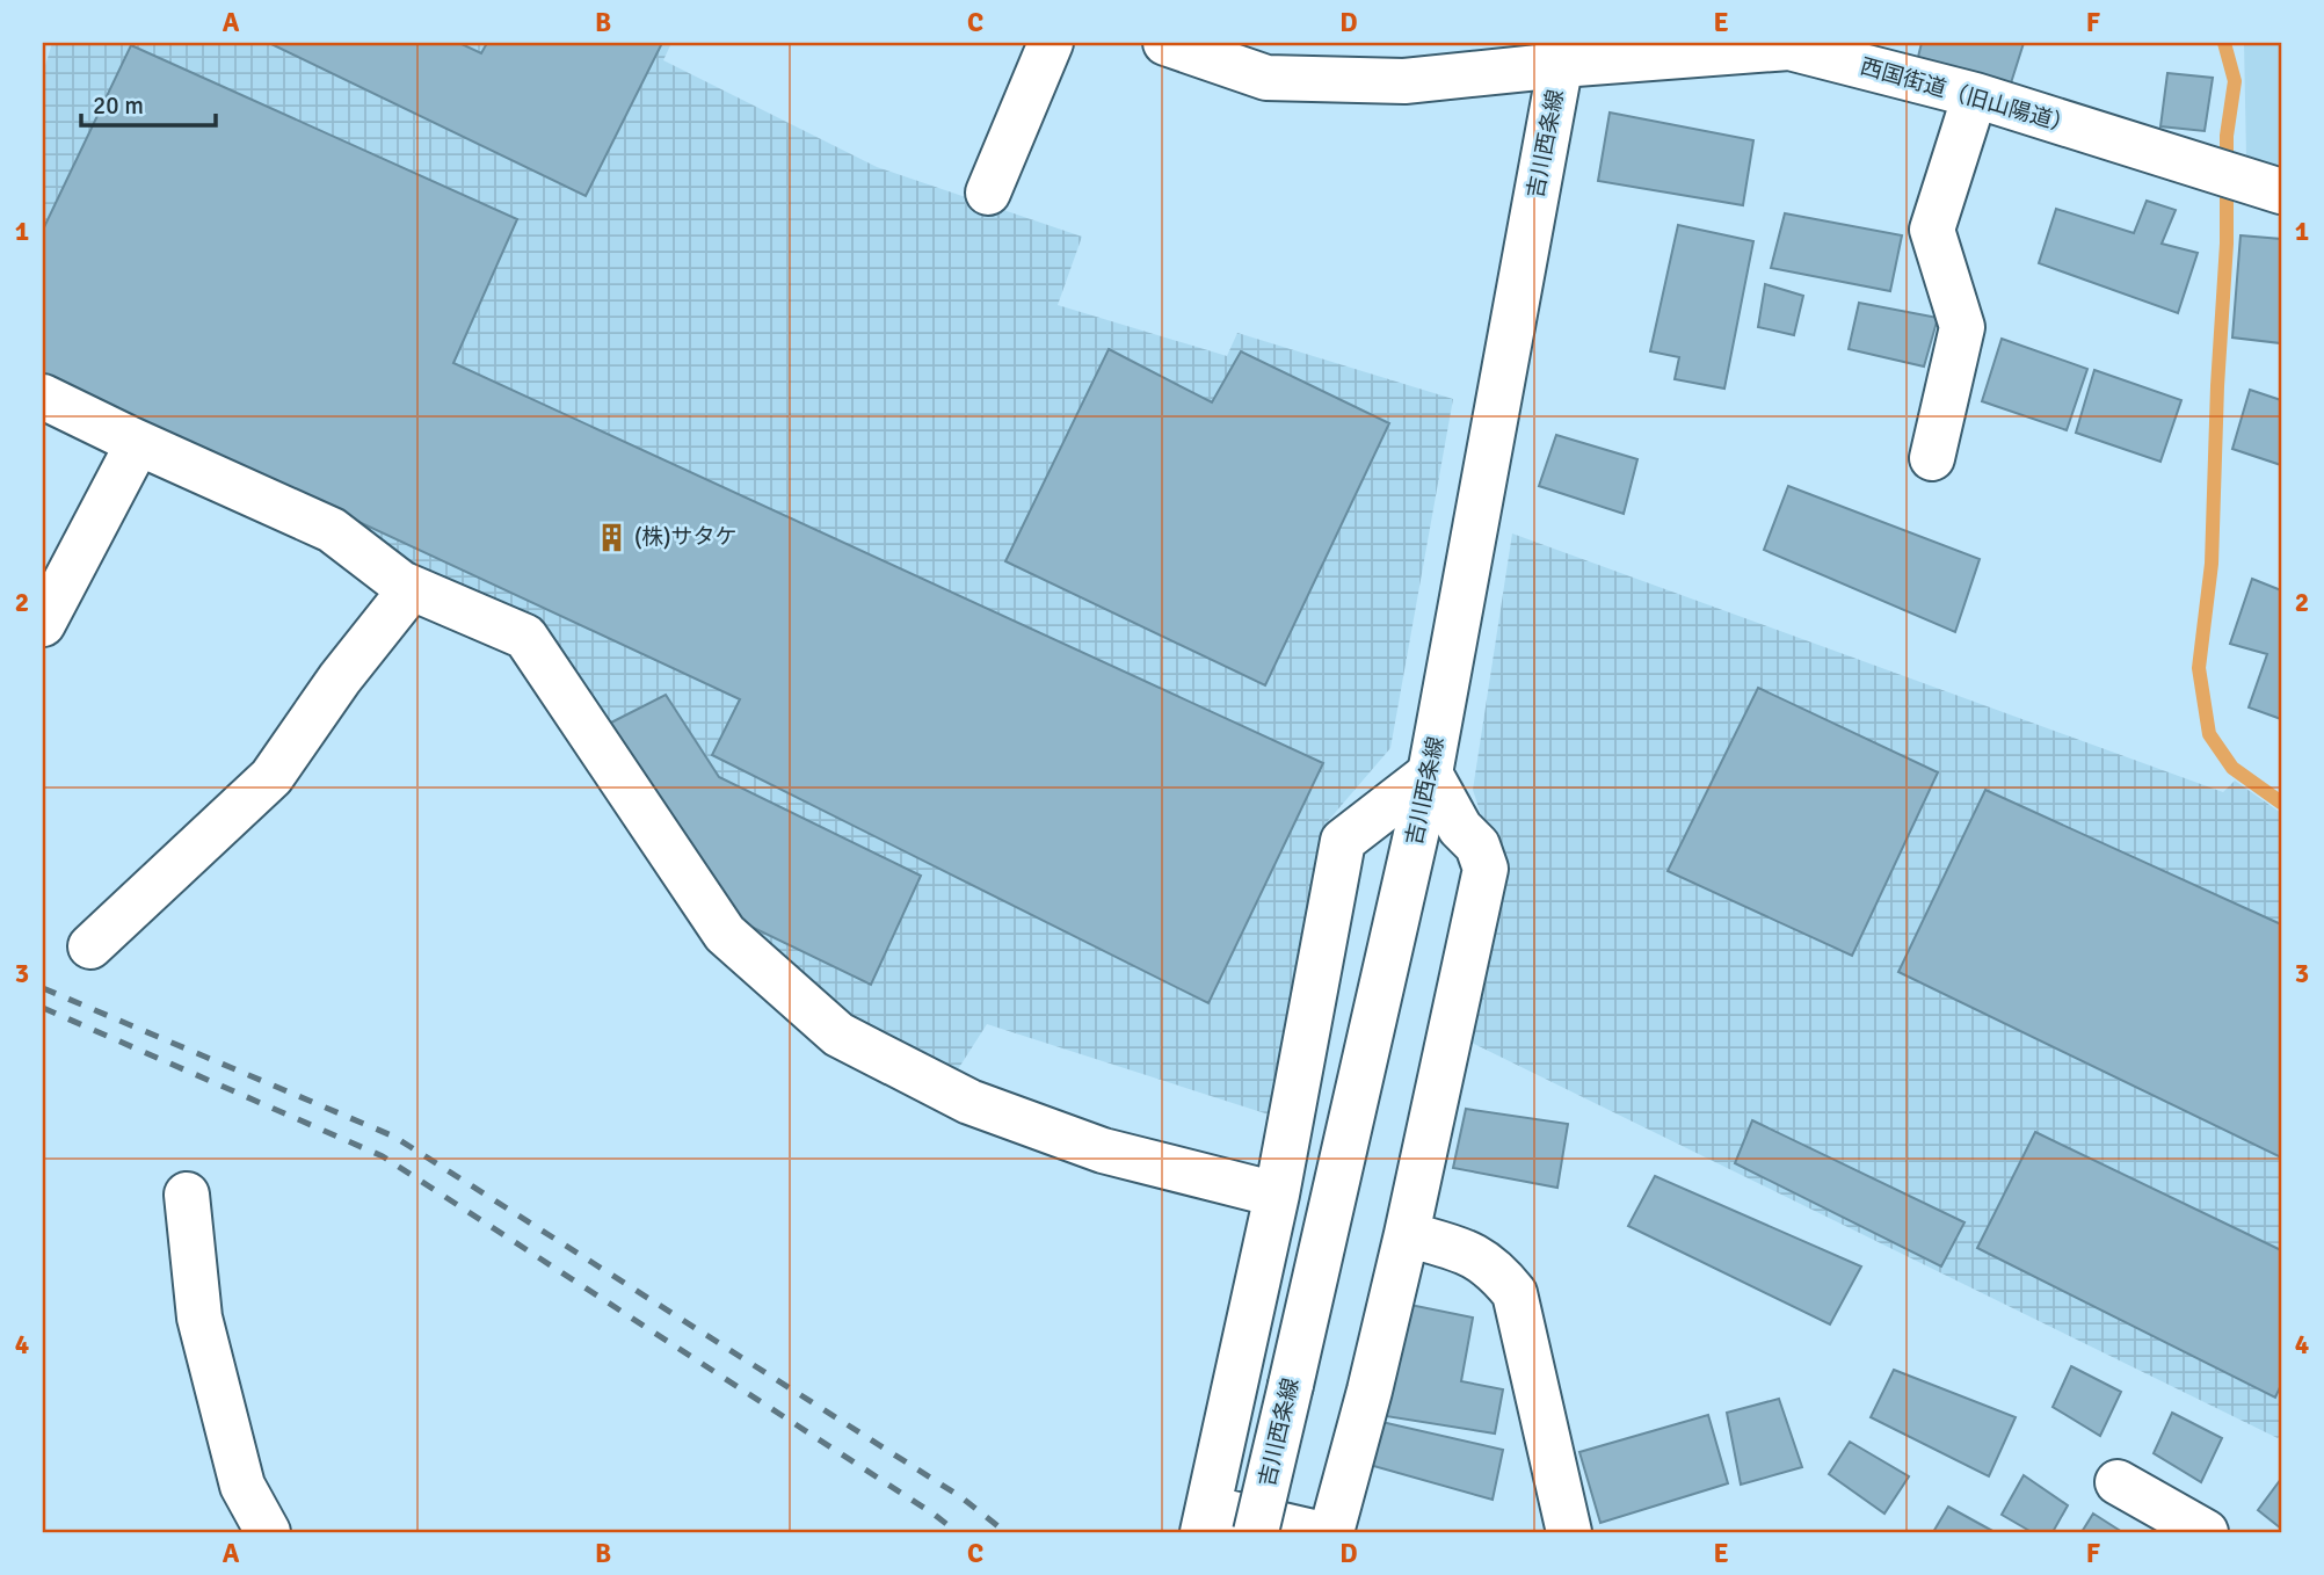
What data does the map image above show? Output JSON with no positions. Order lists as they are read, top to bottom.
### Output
{
  "streets": {
    "street": ["西国街道（旧山陽道）", "吉川西条線"]
  },
  "crossings": [
    ["西国街道（旧山陽道）", "吉川西条線"]
  ],
  "places": {
    "building": ["(株)サタケ"]
  },
  "scale_bar": "20 m",
  "grid": {
    "columns": [
      "A",
      "B",
      "C",
      "D",
      "E",
      "F"
    ],
    "rows": [
      "1",
      "2",
      "3",
      "4"
    ]
  }
}
